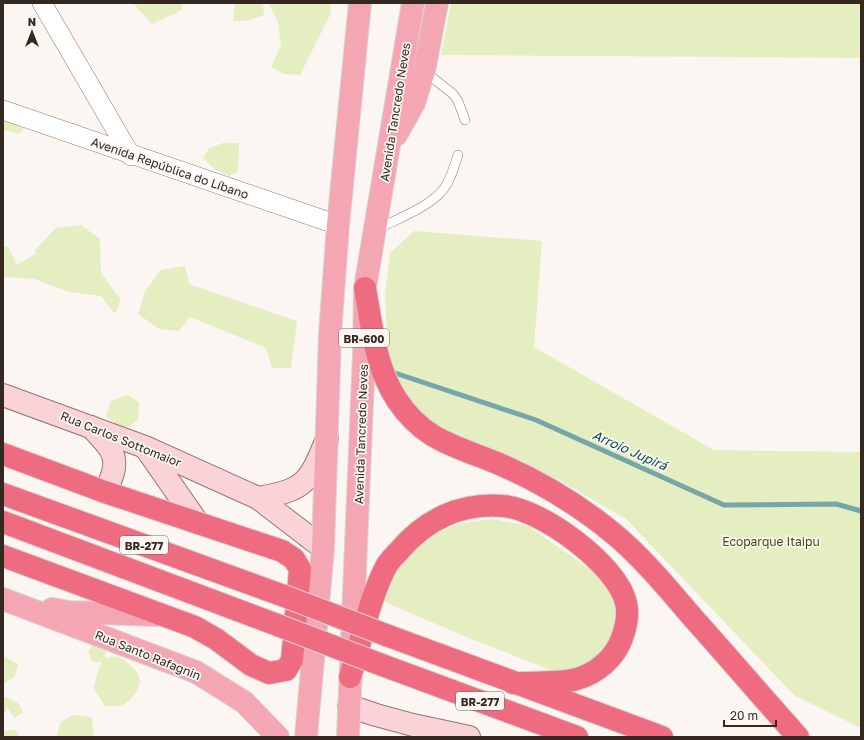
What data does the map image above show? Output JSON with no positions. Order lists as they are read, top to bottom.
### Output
{
  "streets": {
    "highway": ["BR-277"],
    "main road": ["Avenida Tancredo Neves", "BR-600", "Rua Santo Rafagnin"],
    "street": ["Avenida República do Líbano", "Rua Carlos Sottomaior"]
  },
  "crossings": [
    ["Avenida República do Líbano", "BR-600"],
    ["BR-600", "Rua Carlos Sottomaior"]
  ],
  "water": ["Arroio Jupirá"],
  "parks": ["Ecoparque Itaipu"],
  "scale_bar": "20 m",
  "north": "top"
}
